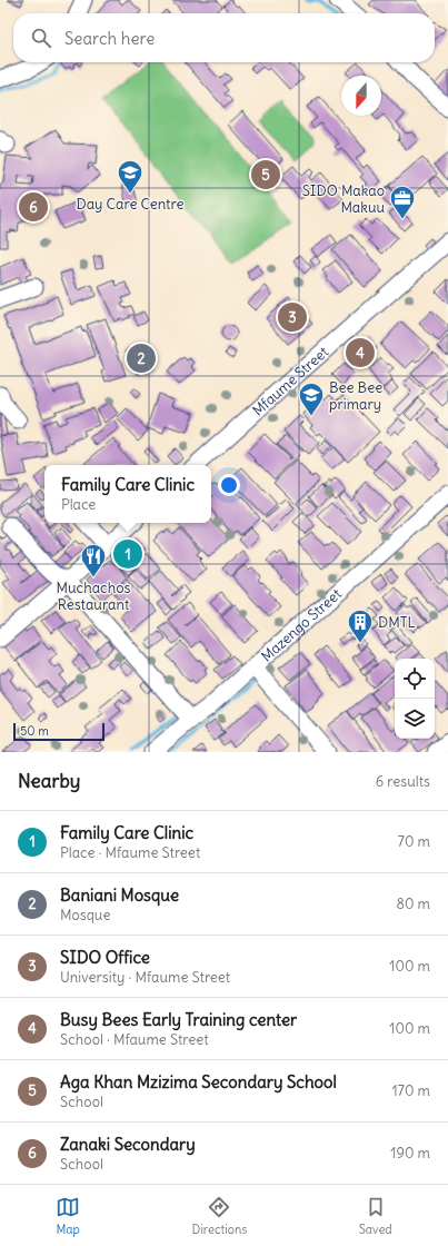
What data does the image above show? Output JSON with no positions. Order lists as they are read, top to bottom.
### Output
{
  "streets": {
    "street": ["Mfaume Street", "Mazengo Street"]
  },
  "places": {
    "school or university": ["Day Care Centre", "Bee Bee primary"],
    "office": ["SIDO Makao Makuu"],
    "restaurant": ["Muchachos Restaurant"],
    "building": ["DMTL"]
  },
  "scale_bar": "50 m",
  "north": "bottom",
  "page": {
    "search": "Search here",
    "pins": [
      "5",
      "6",
      "3",
      "4",
      "2",
      "1"
    ],
    "popup": ["Family Care Clinic", "Place"],
    "scale": "50 m",
    "heading": ["Nearby", "6 results"],
    "list": [
      {
        "mark": "1",
        "name": "Family Care Clinic",
        "note": "Place · Mfaume Street",
        "value": "70 m"
      },
      {
        "mark": "2",
        "name": "Baniani Mosque",
        "note": "Mosque",
        "value": "80 m"
      },
      {
        "mark": "3",
        "name": "SIDO Office",
        "note": "University · Mfaume Street",
        "value": "100 m"
      },
      {
        "mark": "4",
        "name": "Busy Bees Early Training center",
        "note": "School · Mfaume Street",
        "value": "100 m"
      },
      {
        "mark": "5",
        "name": "Aga Khan Mzizima Secondary School",
        "note": "School",
        "value": "170 m"
      },
      {
        "mark": "6",
        "name": "Zanaki Secondary",
        "note": "School",
        "value": "190 m"
      }
    ],
    "nav": ["Map", "Directions", "Saved"]
  }
}
